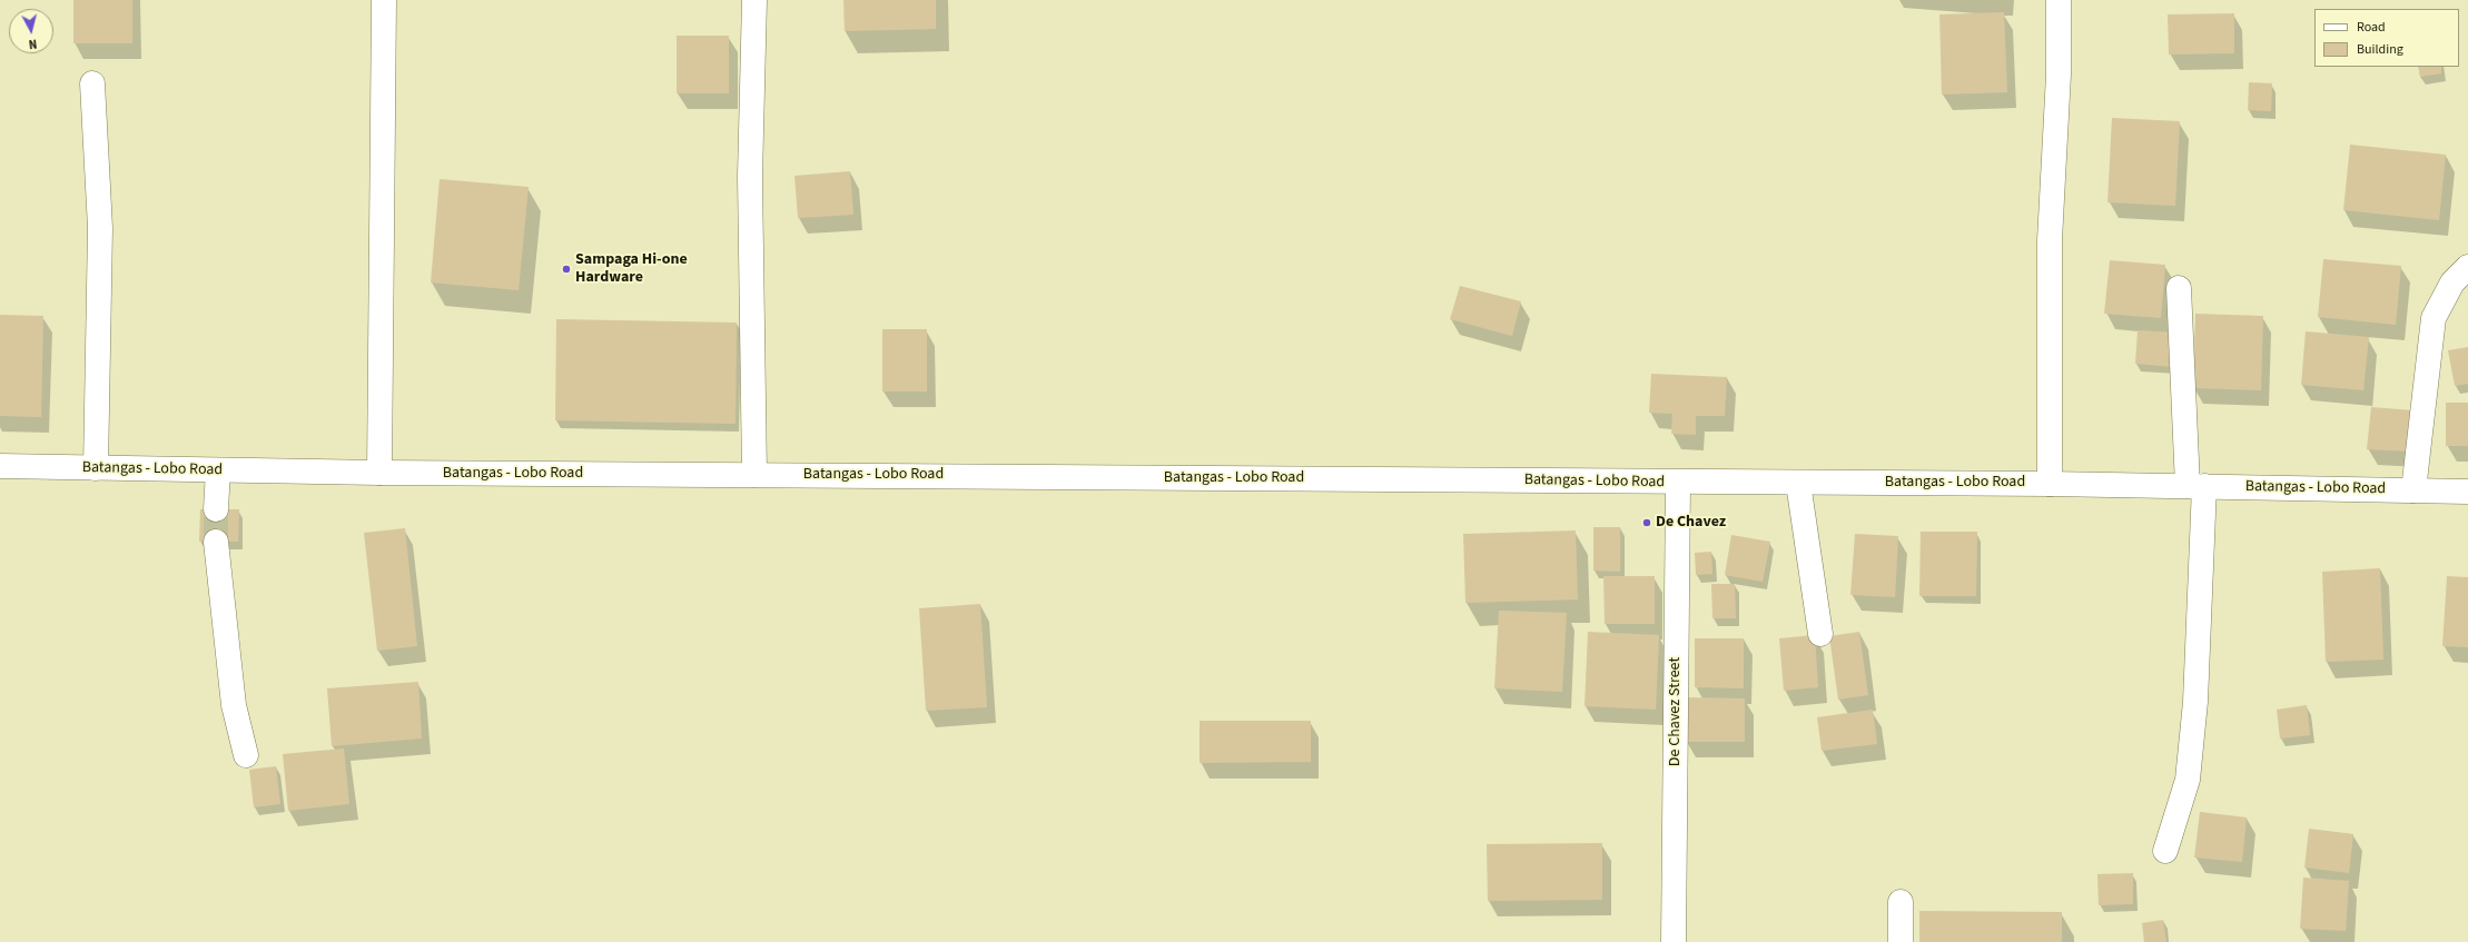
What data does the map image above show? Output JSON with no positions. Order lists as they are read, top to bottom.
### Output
{
  "streets": {
    "main road": ["Batangas - Lobo Road", "De Chavez Street"]
  },
  "crossings": [
    ["Batangas - Lobo Road", "De Chavez Street"]
  ],
  "places": ["Sampaga Hi-one Hardware", "De Chavez"],
  "legend": ["Road", "Building"],
  "north": "bottom"
}
